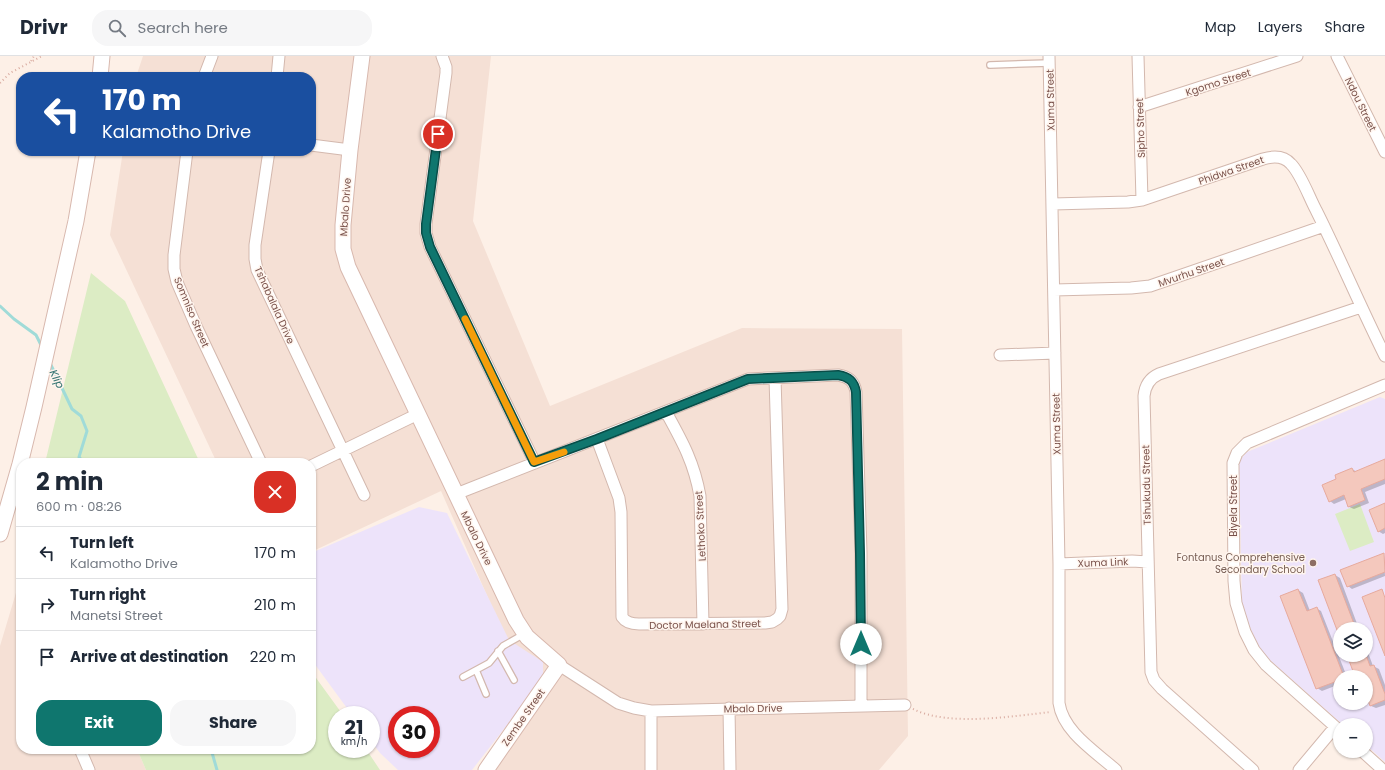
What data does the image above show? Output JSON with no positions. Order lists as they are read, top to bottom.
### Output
{
  "streets": {
    "street": [
      "Kgomo Street",
      "Xuma Street",
      "Ndou Street",
      "Sipho Street",
      "Phidwa Street",
      "Mbalo Drive",
      "Mvurhu Street",
      "Tshabalala Drive",
      "Somniso Street",
      "Tshukudu Street",
      "Biyela Street",
      "Lethoko Street",
      "Xuma Link",
      "Doctor Maelana Street",
      "Zembe Street"
    ]
  },
  "crossings": [
    ["Kgomo Street", "Sipho Street"],
    ["Xuma Street", "Phidwa Street"],
    ["Xuma Street", "Mvurhu Street"],
    ["Xuma Street", "Xuma Link"],
    ["Sipho Street", "Phidwa Street"],
    ["Phidwa Street", "Mvurhu Street"],
    ["Phidwa Street", "Tshukudu Street"],
    ["Mbalo Drive", "Zembe Street"],
    ["Tshukudu Street", "Xuma Link"],
    ["Lethoko Street", "Doctor Maelana Street"]
  ],
  "water": ["Klip"],
  "places": ["Fontanus Comprehensive Secondary School"],
  "page": {
    "header": "Drivr",
    "search": "Search here",
    "nav": ["Map", "Layers", "Share"],
    "turn": ["170 m", "Kalamotho Drive"],
    "heading": ["2 min", "600 m · 08:26"],
    "list": [
      {
        "name": "Turn left",
        "note": "Kalamotho Drive",
        "value": "170 m"
      },
      {
        "name": "Turn right",
        "note": "Manetsi Street",
        "value": "210 m"
      },
      {
        "name": "Arrive at destination",
        "value": "220 m"
      }
    ],
    "map_buttons": ["+", "−"],
    "buttons": ["Exit", "Share"],
    "speed": "21 km/h",
    "limit": "30"
  }
}
